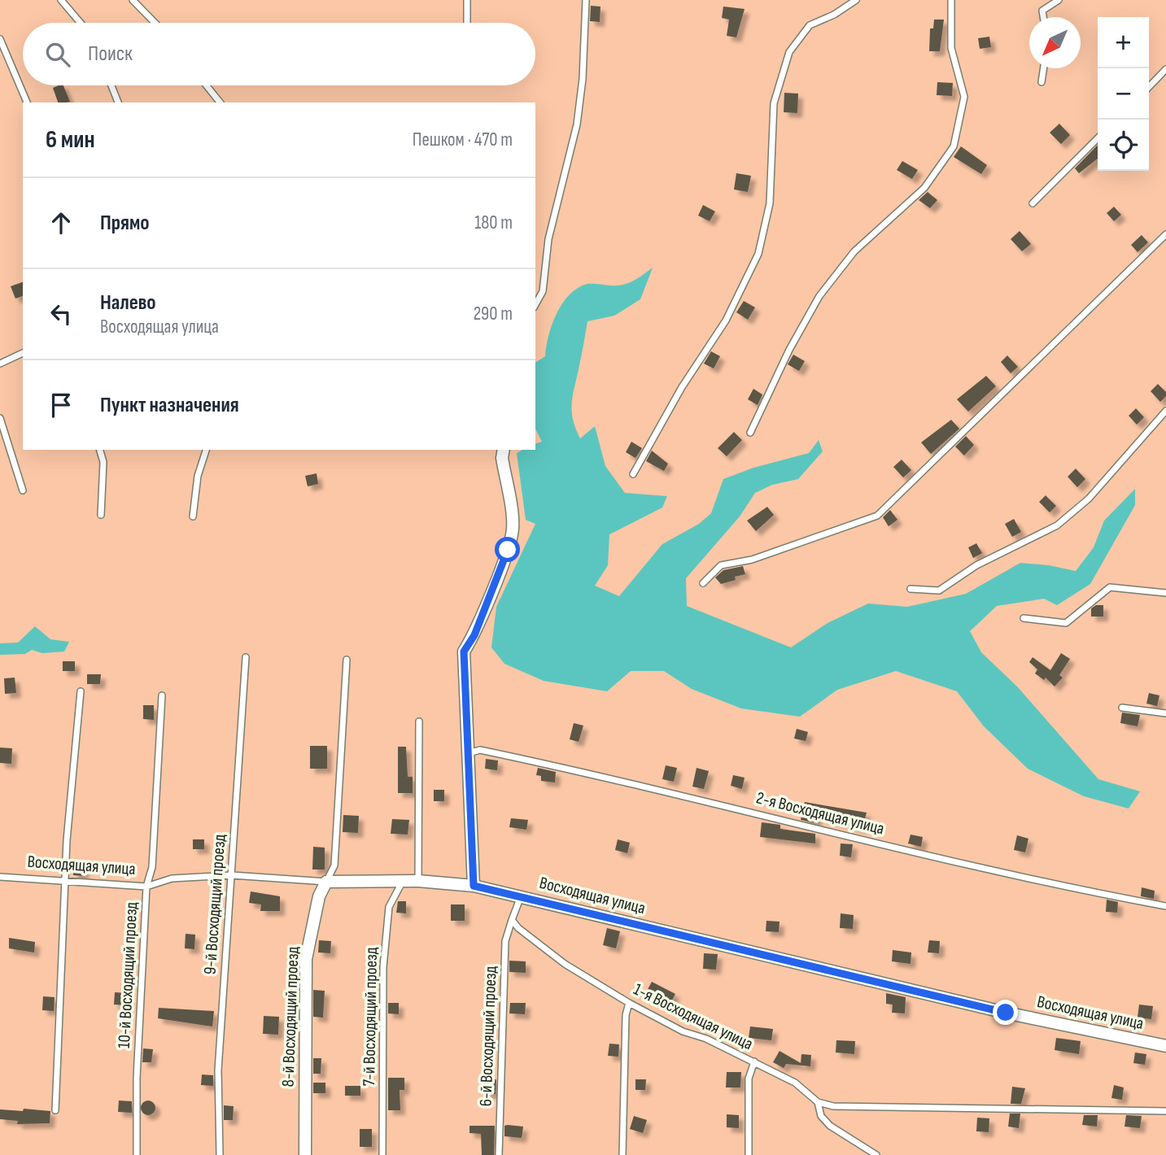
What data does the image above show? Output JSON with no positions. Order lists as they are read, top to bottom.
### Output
{
  "streets": {
    "street": ["Восходящая улица", "8-й Восходящий проезд"],
    "lane": [
      "2-я Восходящая улица",
      "9-й Восходящий проезд",
      "10-й Восходящий проезд",
      "7-й Восходящий проезд",
      "1-я Восходящая улица",
      "6-й Восходящий проезд"
    ]
  },
  "crossings": [
    ["Восходящая улица", "9-й Восходящий проезд"],
    ["Восходящая улица", "10-й Восходящий проезд"],
    ["Восходящая улица", "8-й Восходящий проезд"],
    ["Восходящая улица", "7-й Восходящий проезд"],
    ["1-я Восходящая улица", "6-й Восходящий проезд"]
  ],
  "north": "bottom left",
  "page": {
    "map_buttons": ["+", "−"],
    "search": "Поиск",
    "heading": ["6 мин", "Пешком · 470 m"],
    "list": [
      ["Прямо", "180 m"],
      ["Налево", "Восходящая улица", "290 m"],
      "Пункт назначения"
    ]
  }
}
